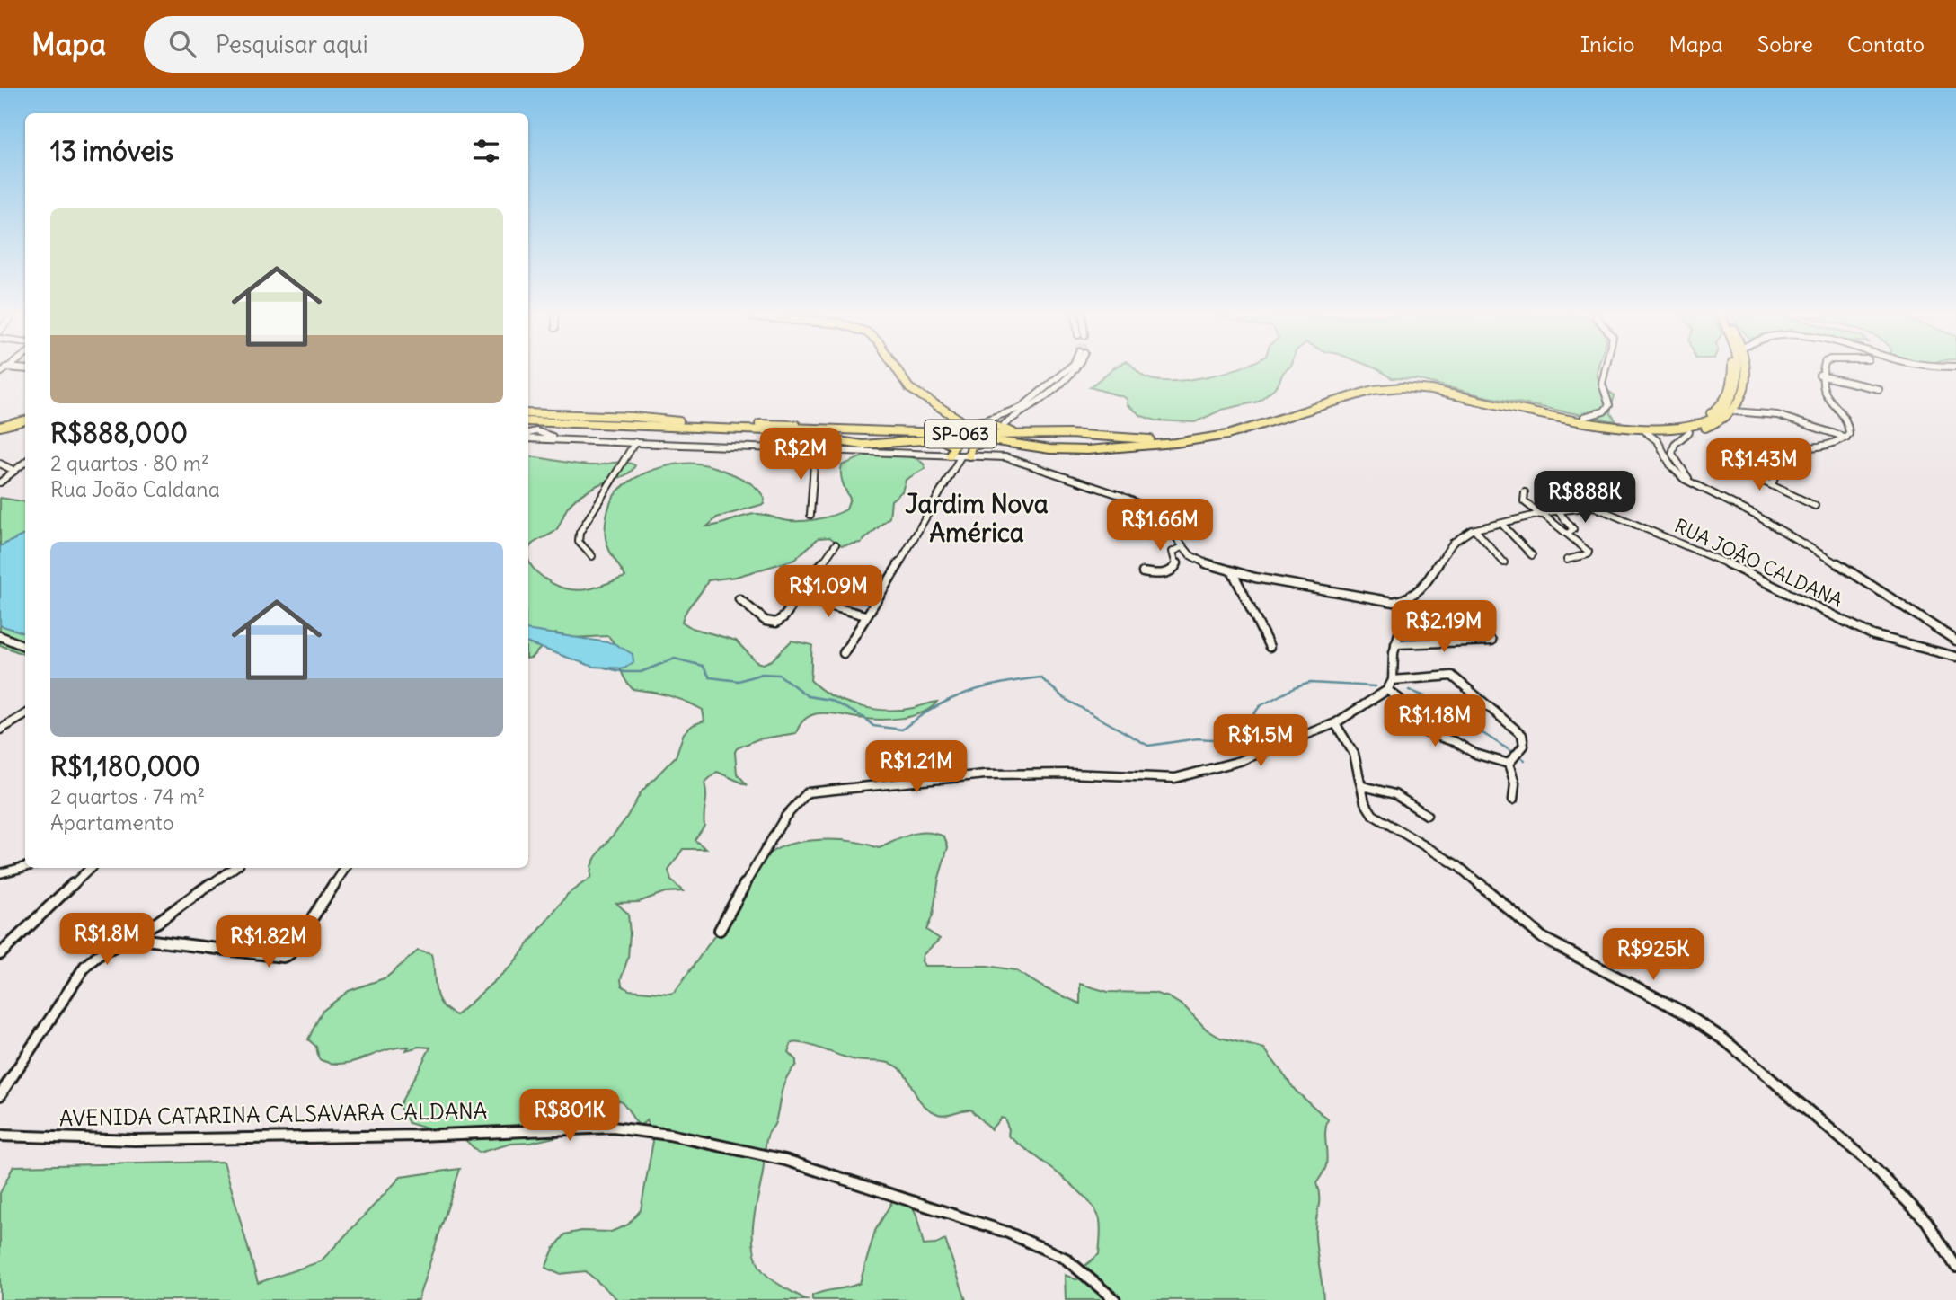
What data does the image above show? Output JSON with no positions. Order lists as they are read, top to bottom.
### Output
{
  "streets": {
    "main road": ["SP-063"],
    "street": ["RUA JOÃO CALDANA", "AVENIDA CATARINA CALSAVARA CALDANA"]
  },
  "districts": ["Jardim Nova América"],
  "page": {
    "header": "Mapa",
    "search": "Pesquisar aqui",
    "nav": [
      "Início",
      "Mapa",
      "Sobre",
      "Contato"
    ],
    "heading": "13 imóveis",
    "list": [
      {
        "name": "R$888,000",
        "note": "2 quartos · 80 m² · Rua João Caldana"
      },
      {
        "name": "R$1,180,000",
        "note": "2 quartos · 74 m² · Apartamento"
      }
    ],
    "price": [
      "R$2M",
      "R$1.43M",
      "R$888K",
      "R$1.66M",
      "R$1.09M",
      "R$2.19M",
      "R$1.18M",
      "R$1.5M",
      "R$1.21M",
      "R$1.8M",
      "R$1.82M",
      "R$925K",
      "R$801K"
    ]
  }
}
